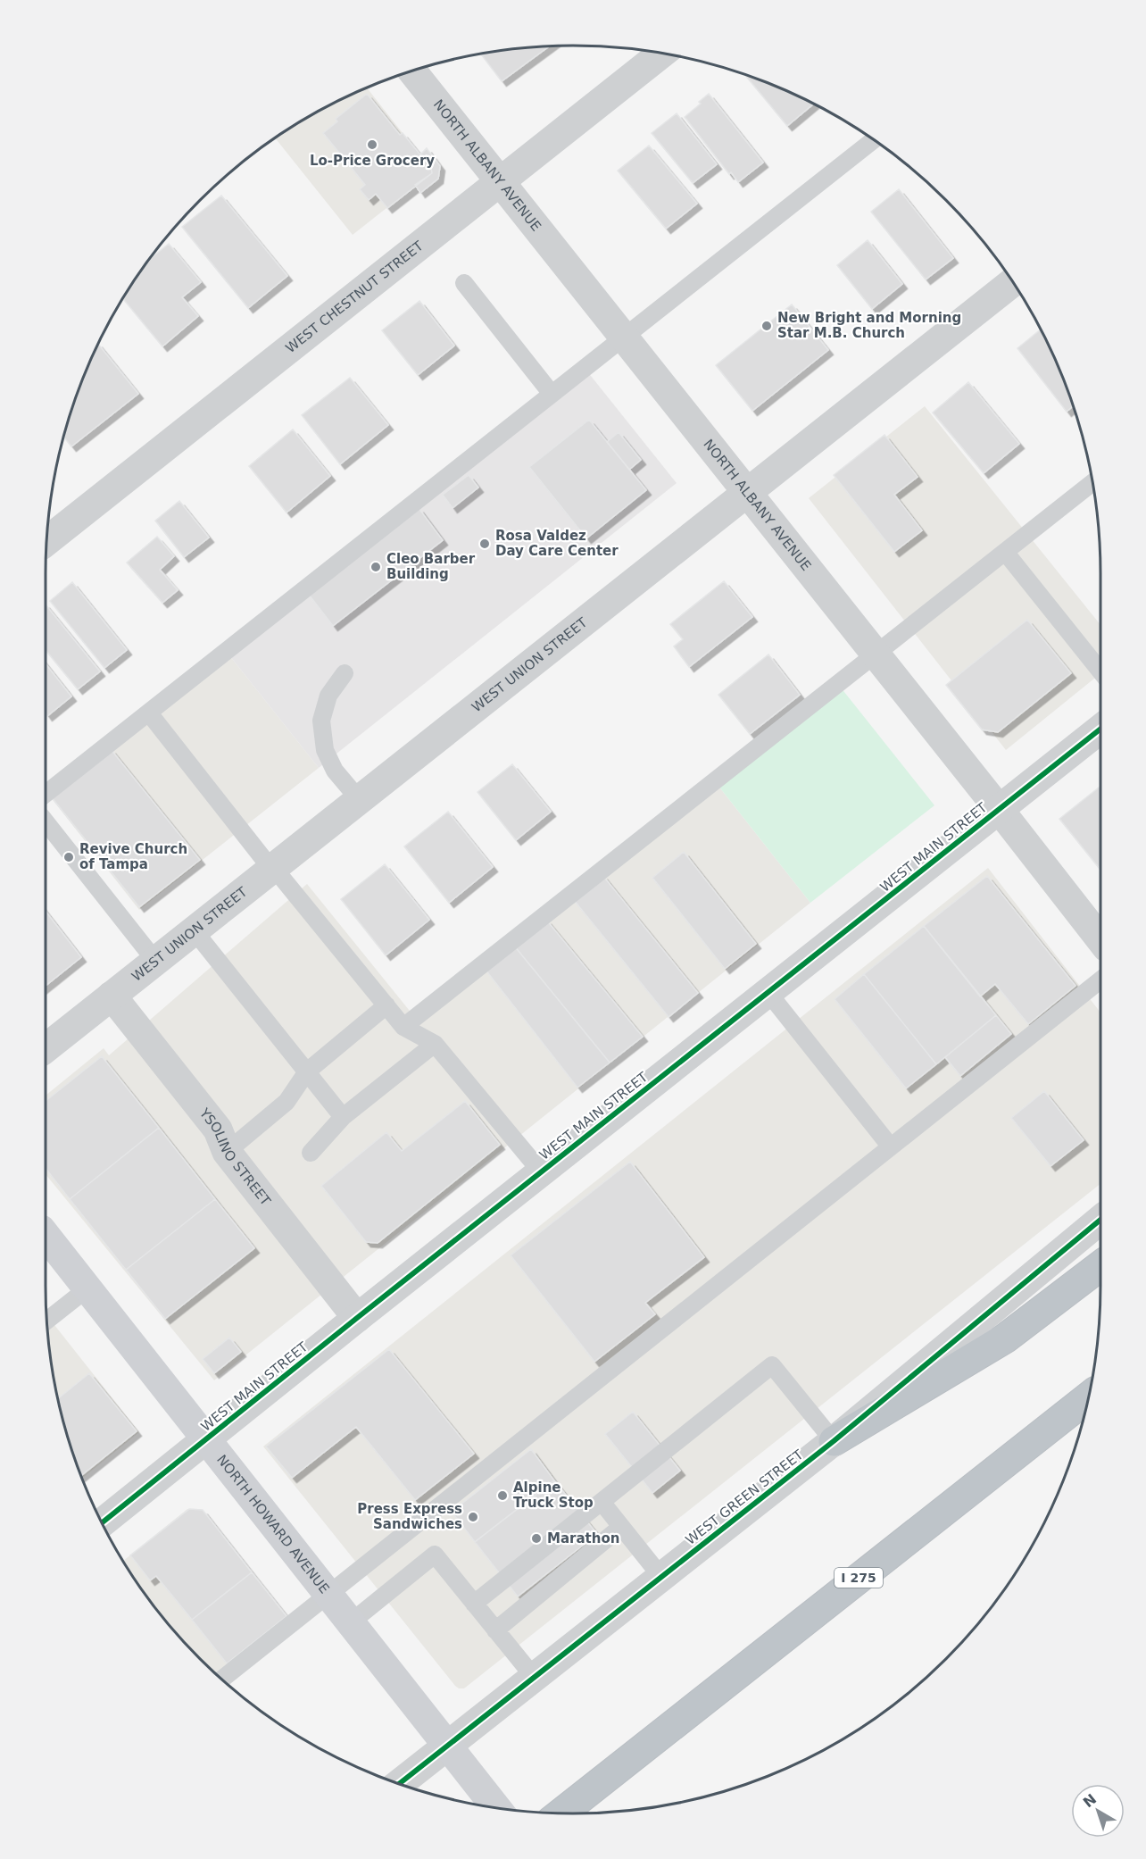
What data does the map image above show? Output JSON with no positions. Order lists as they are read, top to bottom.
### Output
{
  "streets": {
    "highway": ["I 275"],
    "main road": ["NORTH HOWARD AVENUE"],
    "street": [
      "NORTH ALBANY AVENUE",
      "WEST CHESTNUT STREET",
      "WEST UNION STREET",
      "WEST MAIN STREET",
      "YSOLINO STREET",
      "WEST GREEN STREET"
    ]
  },
  "crossings": [
    ["NORTH ALBANY AVENUE", "WEST CHESTNUT STREET"],
    ["NORTH ALBANY AVENUE", "WEST UNION STREET"],
    ["NORTH ALBANY AVENUE", "WEST MAIN STREET"],
    ["WEST UNION STREET", "YSOLINO STREET"],
    ["WEST MAIN STREET", "YSOLINO STREET"],
    ["WEST MAIN STREET", "NORTH HOWARD AVENUE"],
    ["WEST GREEN STREET", "NORTH HOWARD AVENUE"]
  ],
  "places": [
    "Lo-Price Grocery",
    "New Bright and Morning Star M.B. Church",
    "Rosa Valdez Day Care Center",
    "Cleo Barber Building",
    "Revive Church of Tampa",
    "Alpine Truck Stop",
    "Press Express Sandwiches",
    "Marathon"
  ],
  "north": "top left"
}
